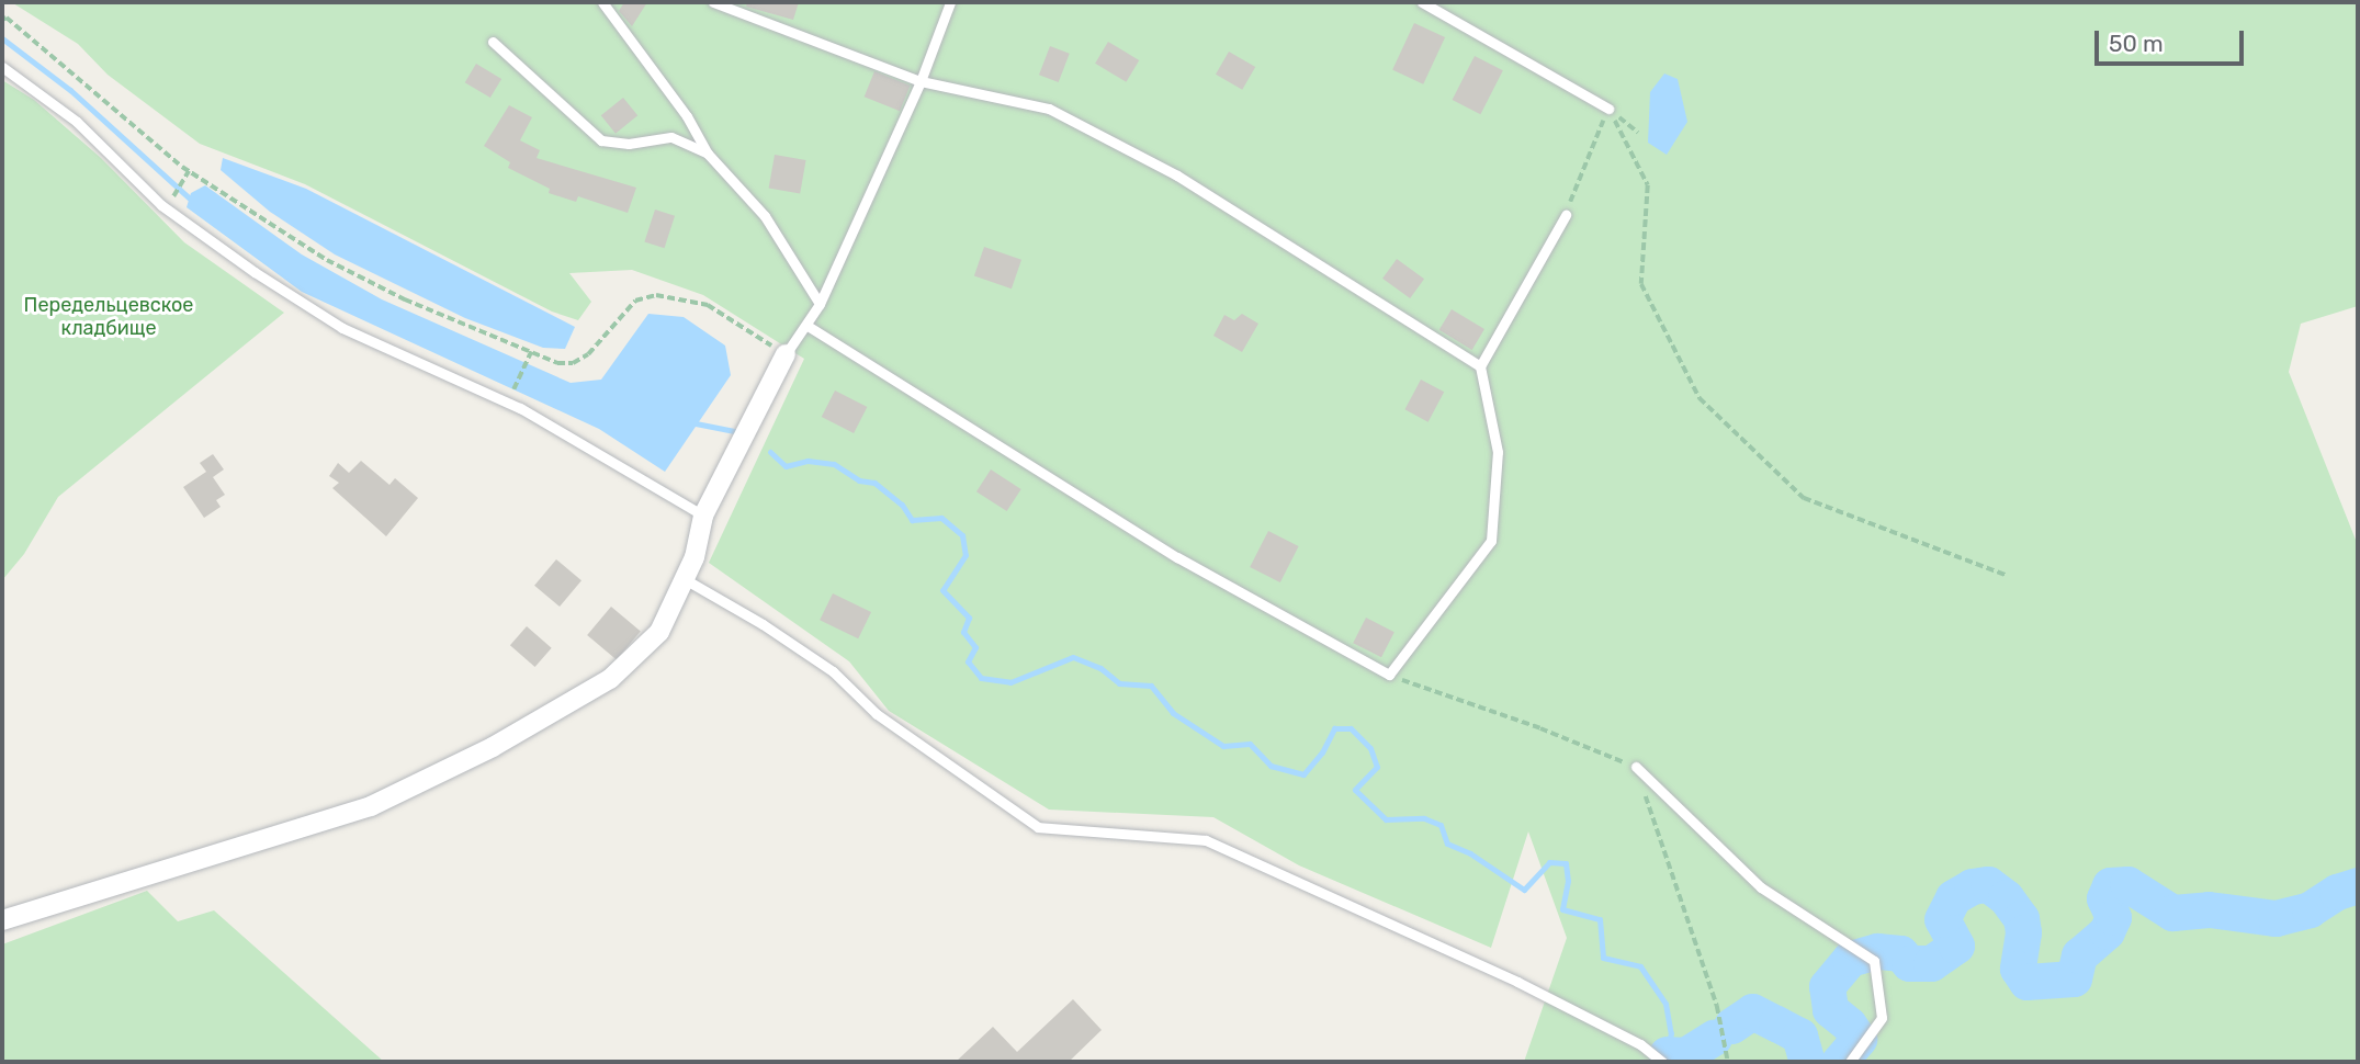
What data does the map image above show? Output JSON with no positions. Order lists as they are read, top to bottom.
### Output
{
  "parks": ["Передельцевское кладбище"],
  "scale_bar": "50 m"
}
